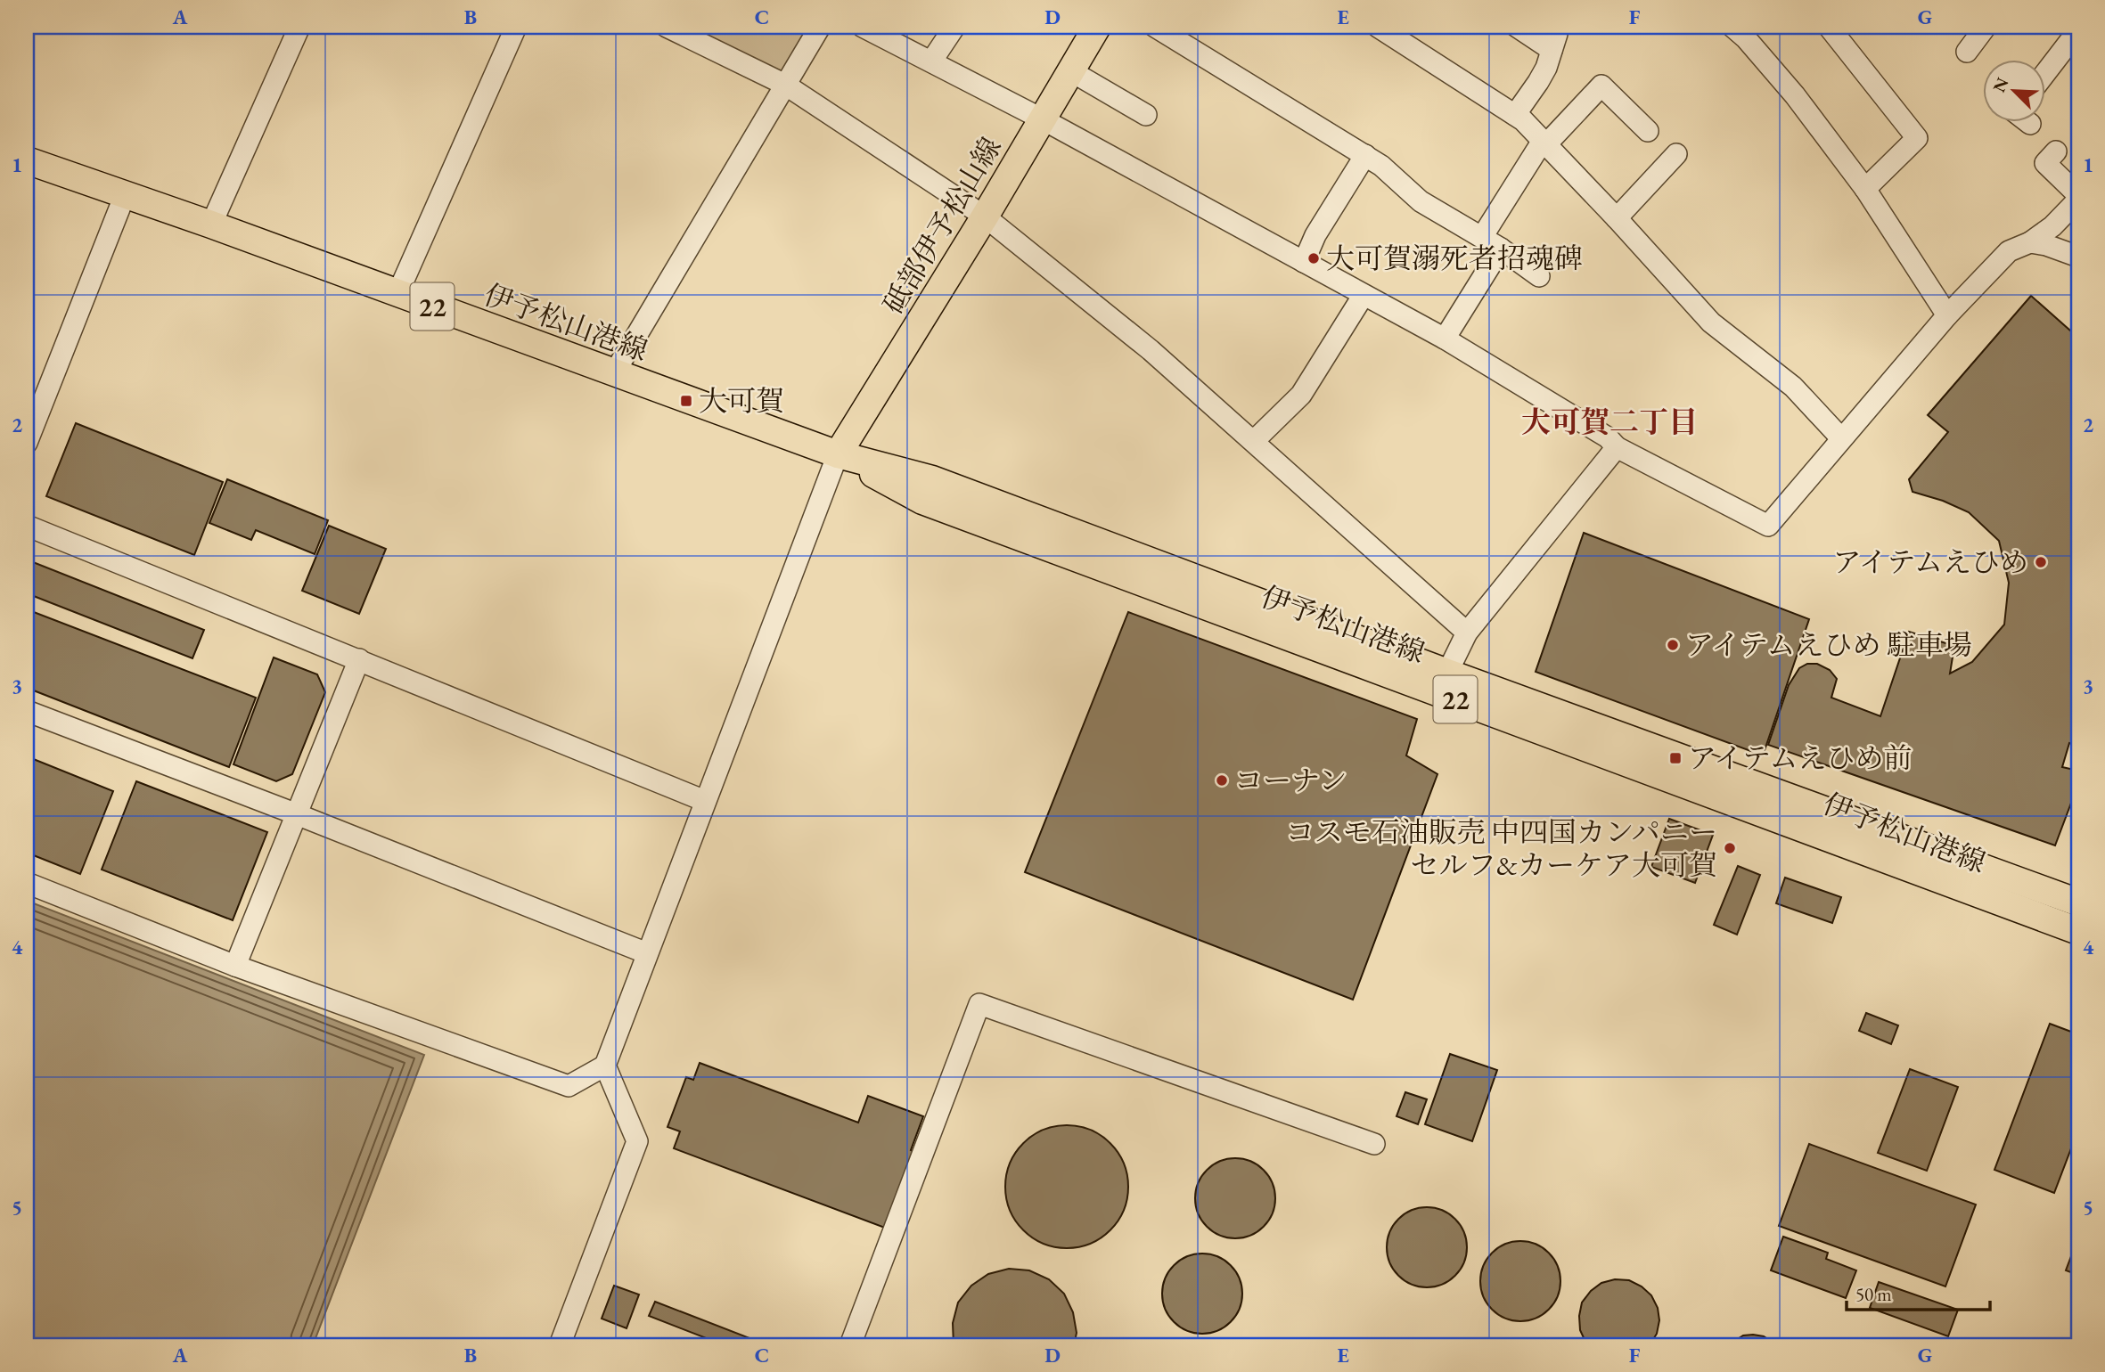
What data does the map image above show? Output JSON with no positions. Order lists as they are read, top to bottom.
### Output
{
  "streets": {
    "main road": ["砥部伊予松山線", "22", "伊予松山港線"]
  },
  "crossings": [
    ["砥部伊予松山線", "伊予松山港線"]
  ],
  "districts": ["大可賀二丁目"],
  "places": {
    "other": [
      "大可賀溺死者招魂碑",
      "アイテムえひめ",
      "アイテムえひめ 駐車場",
      "コーナン",
      "コスモ石油販売 中四国カンパニー セルフ&カーケア大可賀"
    ],
    "transit": ["大可賀", "アイテムえひめ前"]
  },
  "scale_bar": "50 m",
  "north": "top left",
  "grid": {
    "columns": [
      "A",
      "B",
      "C",
      "D",
      "E",
      "F",
      "G"
    ],
    "rows": [
      "1",
      "2",
      "3",
      "4",
      "5"
    ]
  }
}
